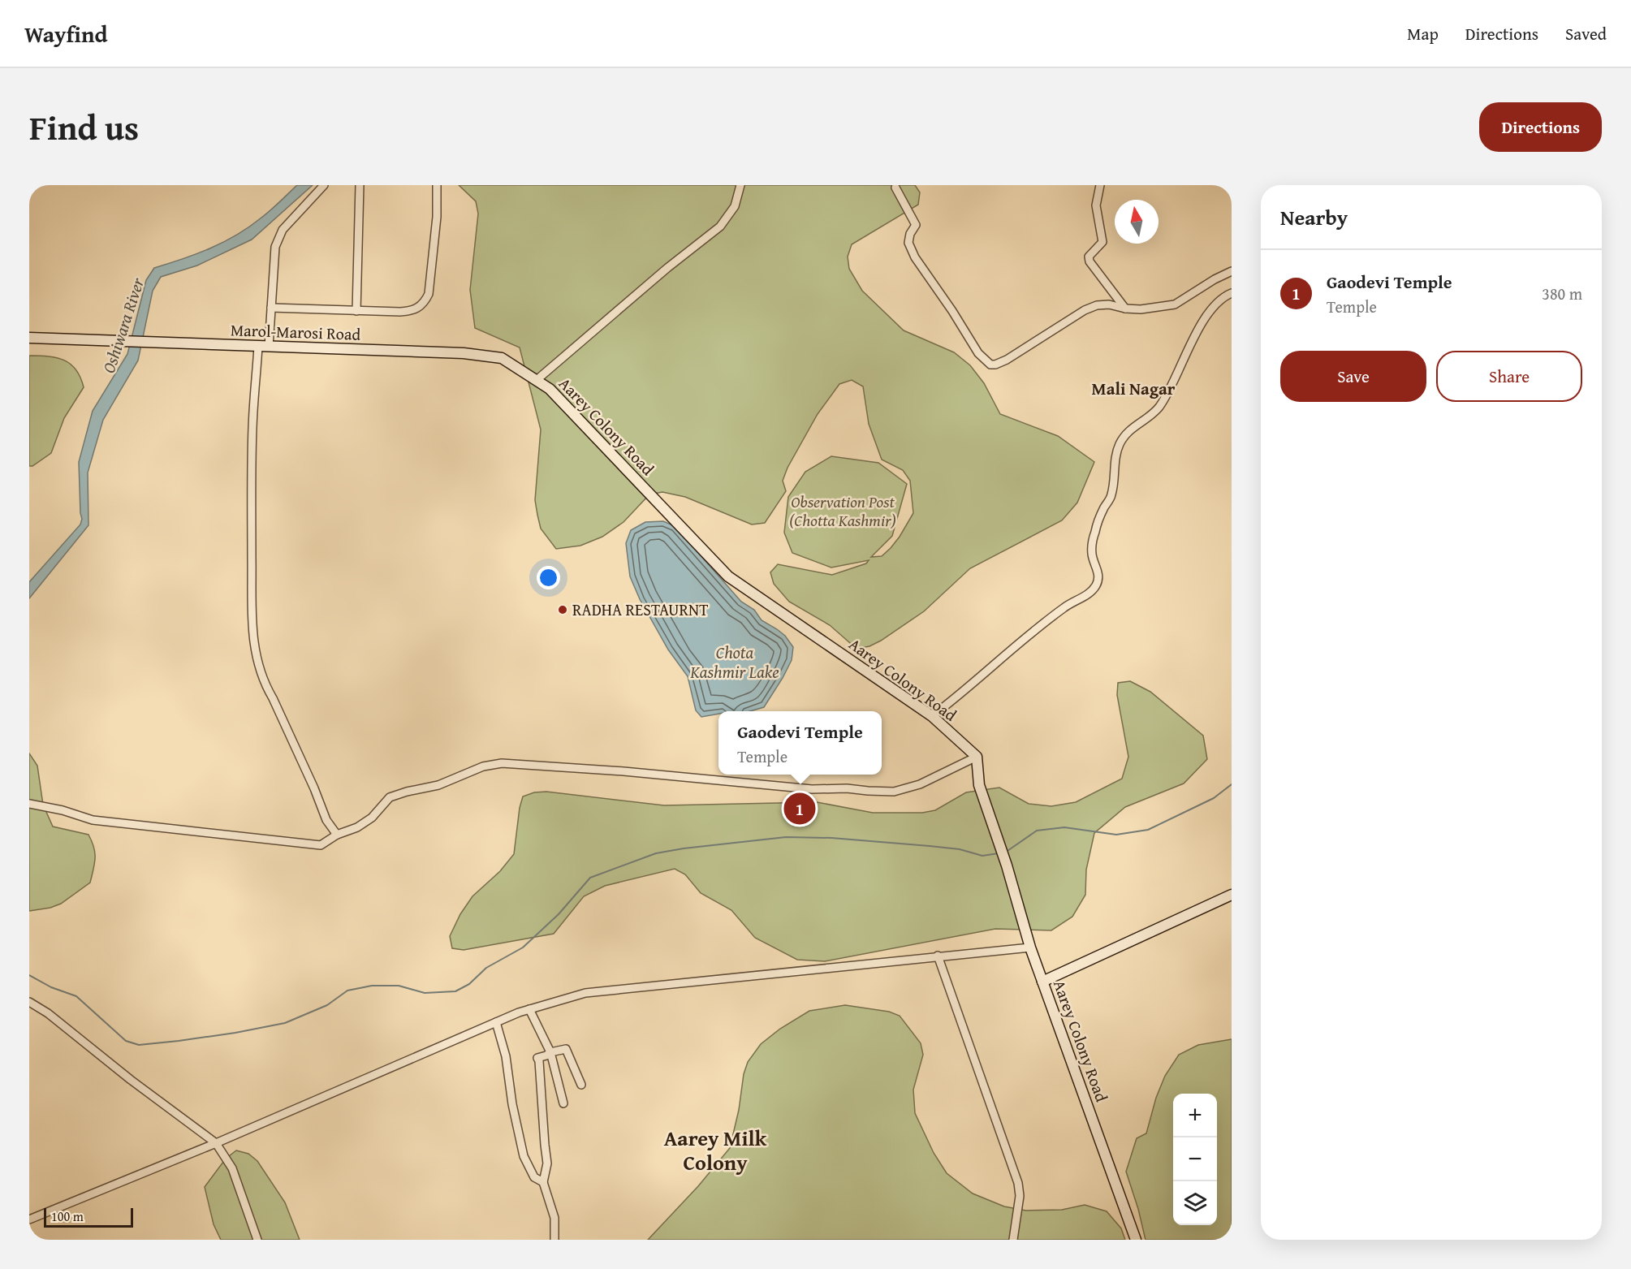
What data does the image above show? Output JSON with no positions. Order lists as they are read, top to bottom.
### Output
{
  "streets": {
    "main road": ["Marol-Marosi Road", "Aarey Colony Road"]
  },
  "crossings": [
    ["Marol-Marosi Road", "Aarey Colony Road"]
  ],
  "districts": ["Mali Nagar", "Aarey Milk Colony"],
  "water": ["Oshiwara River", "Chota Kashmir Lake"],
  "parks": ["Observation Post (Chotta Kashmir)"],
  "places": ["RADHA RESTAURNT"],
  "scale_bar": "100 m",
  "north": "top",
  "page": {
    "header": "Wayfind",
    "nav": ["Map", "Directions", "Saved"],
    "title": "Find us",
    "buttons": [
      "Directions",
      ["Save", "Share"]
    ],
    "heading": "Nearby",
    "list": [
      {
        "mark": "1",
        "name": "Gaodevi Temple",
        "note": "Temple",
        "value": "380 m"
      }
    ],
    "popup": ["Gaodevi Temple", "Temple"],
    "pins": "1",
    "map_buttons": ["+", "−"],
    "scale": "100 m"
  }
}
